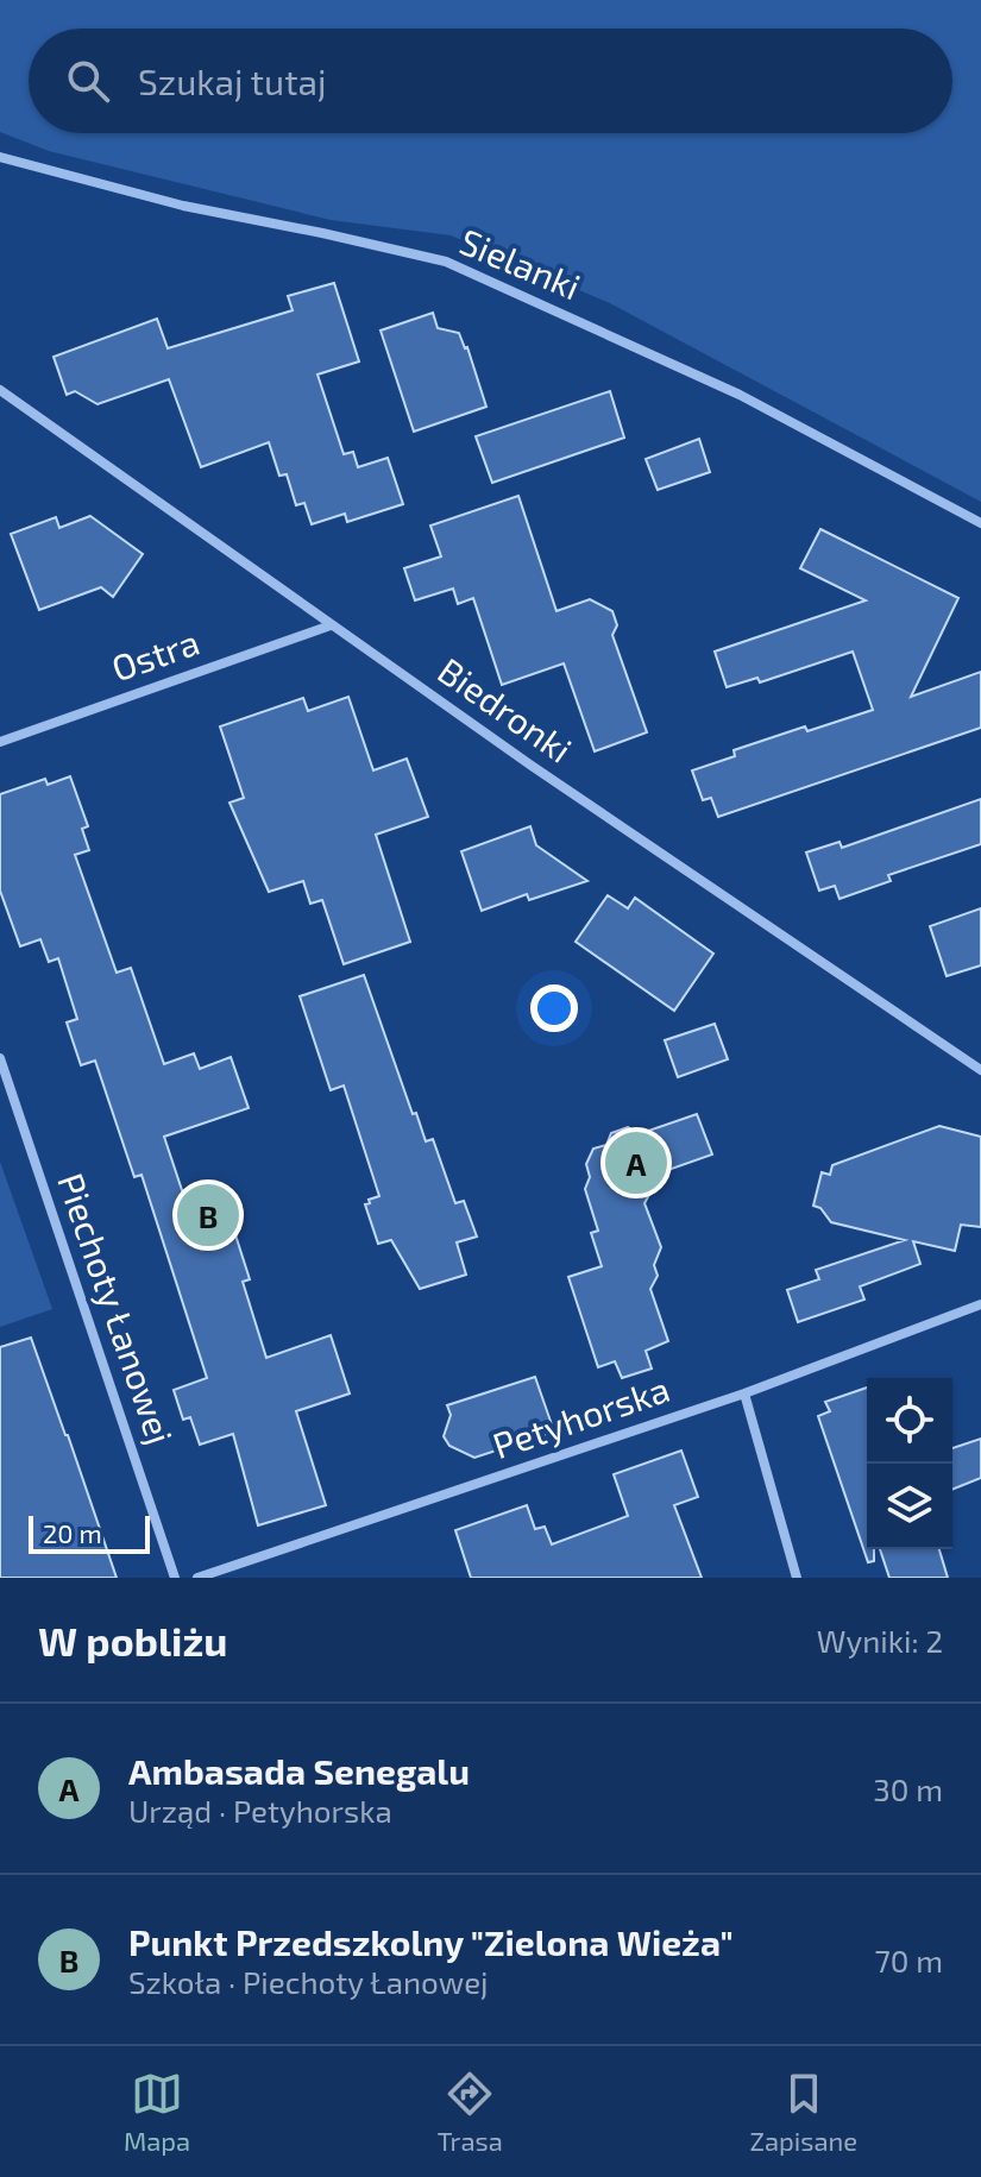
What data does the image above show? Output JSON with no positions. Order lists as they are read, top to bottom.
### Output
{
  "streets": {
    "street": [
      "Sielanki",
      "Ostra",
      "Biedronki",
      "Piechoty Łanowej",
      "Petyhorska"
    ]
  },
  "crossings": [
    ["Ostra", "Biedronki"]
  ],
  "scale_bar": "20 m",
  "page": {
    "search": "Szukaj tutaj",
    "pins": ["A", "B"],
    "scale": "20 m",
    "heading": ["W pobliżu", "Wyniki: 2"],
    "list": [
      {
        "mark": "A",
        "name": "Ambasada Senegalu",
        "note": "Urząd · Petyhorska",
        "value": "30 m"
      },
      {
        "mark": "B",
        "name": "Punkt Przedszkolny \"Zielona Wieża\"",
        "note": "Szkoła · Piechoty Łanowej",
        "value": "70 m"
      }
    ],
    "nav": ["Mapa", "Trasa", "Zapisane"]
  }
}
